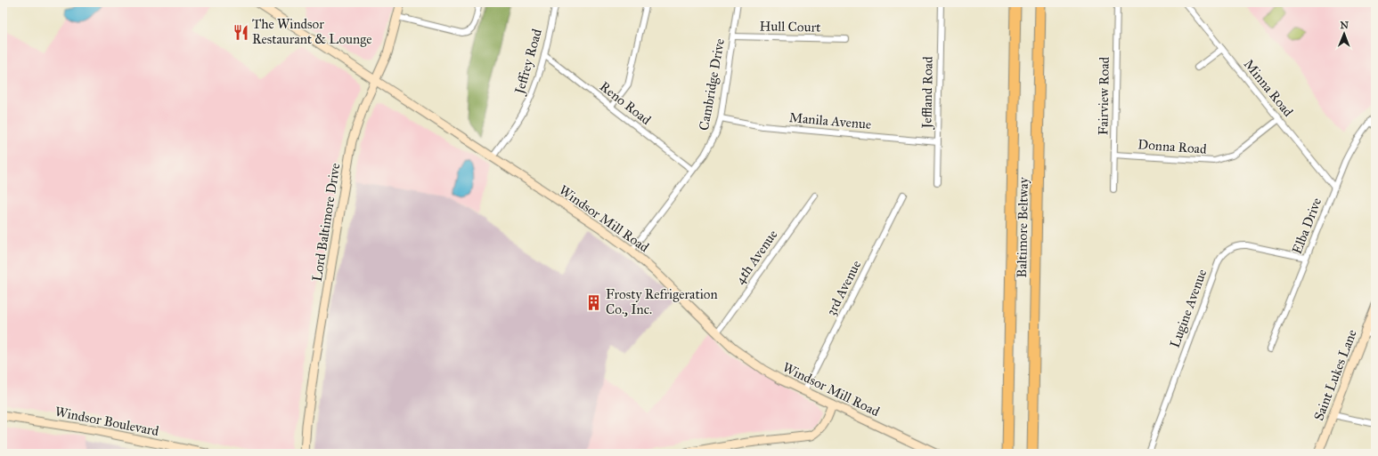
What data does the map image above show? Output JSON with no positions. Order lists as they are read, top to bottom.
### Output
{
  "streets": {
    "highway": ["Baltimore Beltway"],
    "main road": [
      "Windsor Mill Road",
      "Lord Baltimore Drive",
      "Saint Lukes Lane",
      "Windsor Boulevard"
    ],
    "street": [
      "Hull Court",
      "Jeffrey Road",
      "Cambridge Drive",
      "Minna Road",
      "Jeffland Road",
      "Fairview Road",
      "Reno Road",
      "Manila Avenue",
      "Donna Road",
      "Elba Drive",
      "4th Avenue",
      "3rd Avenue",
      "Lugine Avenue"
    ]
  },
  "crossings": [
    ["Hull Court", "Cambridge Drive"],
    ["Jeffrey Road", "Reno Road"],
    ["Jeffrey Road", "Windsor Mill Road"],
    ["Cambridge Drive", "Reno Road"],
    ["Cambridge Drive", "Manila Avenue"],
    ["Cambridge Drive", "Windsor Mill Road"],
    ["Minna Road", "Donna Road"],
    ["Minna Road", "Elba Drive"],
    ["Jeffland Road", "Manila Avenue"],
    ["Fairview Road", "Donna Road"],
    ["Windsor Mill Road", "Lord Baltimore Drive"],
    ["Windsor Mill Road", "4th Avenue"],
    ["Windsor Mill Road", "3rd Avenue"],
    ["Elba Drive", "Lugine Avenue"]
  ],
  "places": {
    "restaurant": ["The Windsor Restaurant & Lounge"],
    "building": ["Frosty Refrigeration Co., Inc."]
  },
  "north": "top"
}
